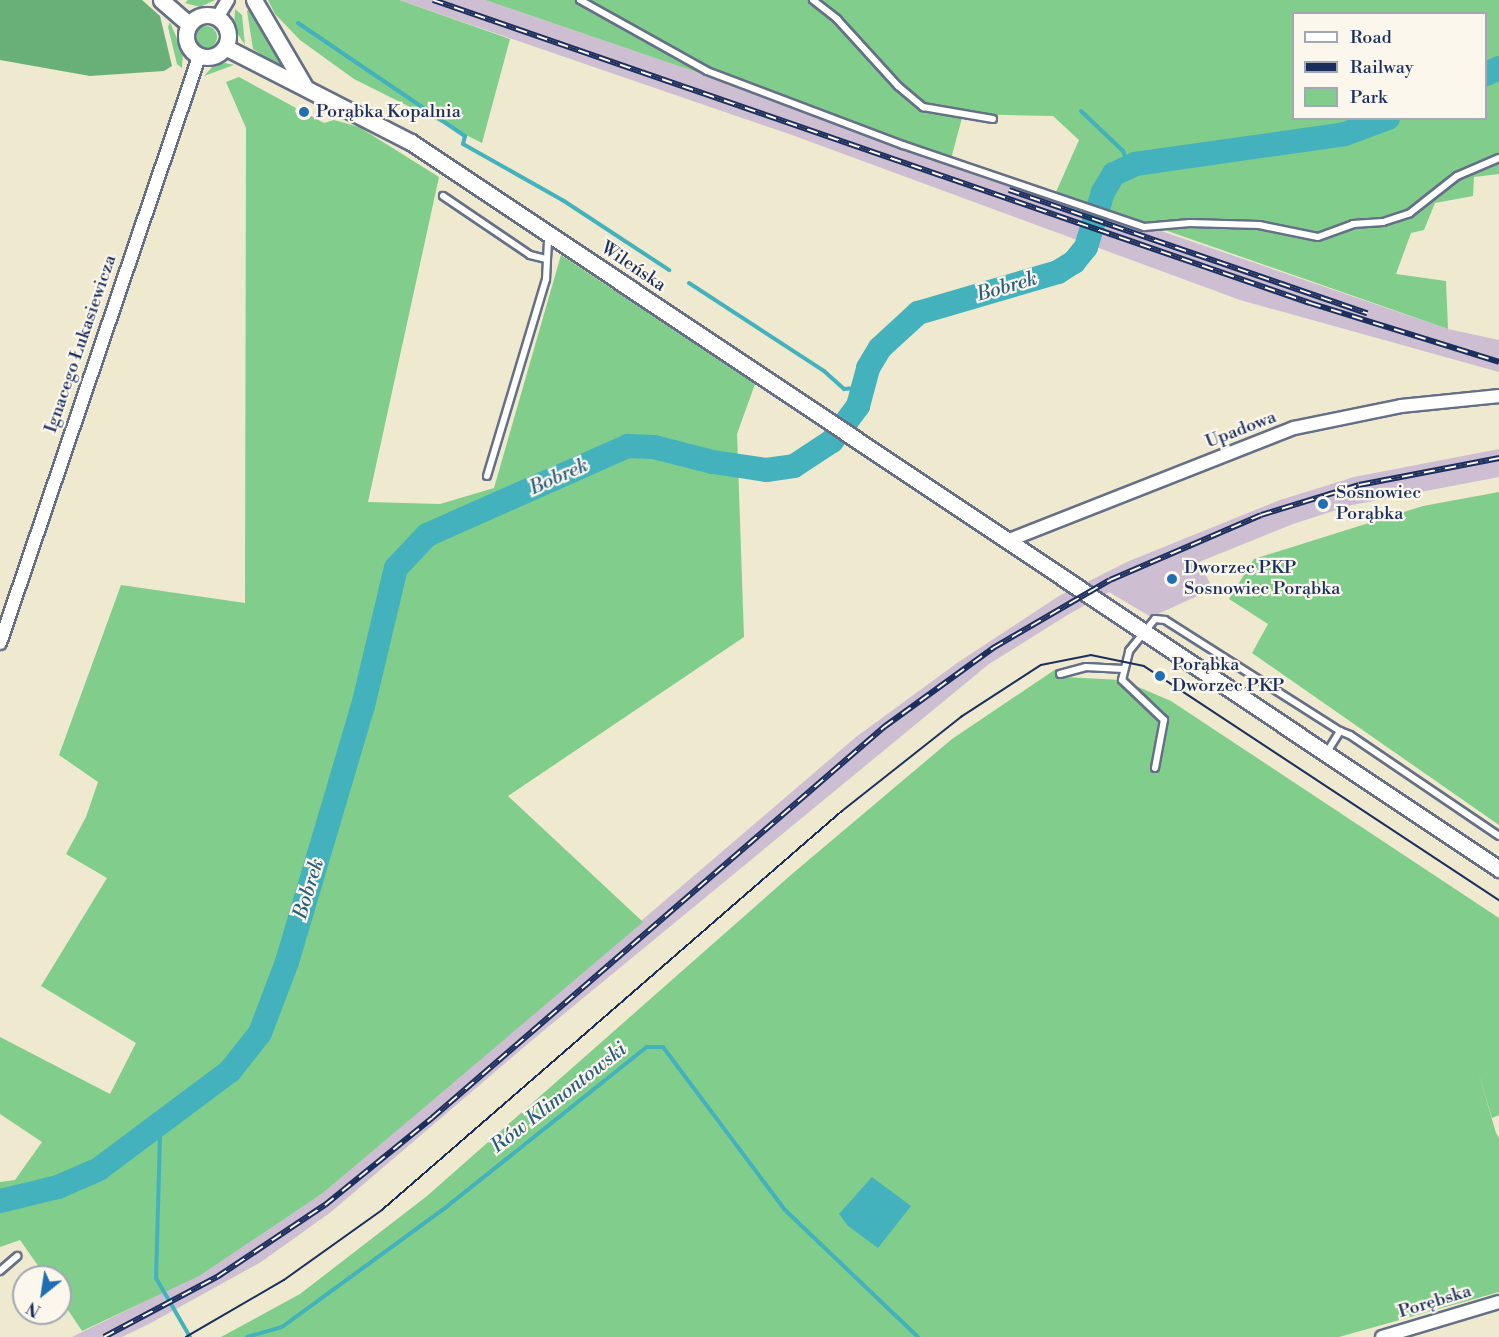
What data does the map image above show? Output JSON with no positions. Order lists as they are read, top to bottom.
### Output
{
  "streets": {
    "street": [
      "Wileńska",
      "Ignacego Łukasiewicza",
      "Upadowa",
      "Porębska"
    ]
  },
  "crossings": [
    ["Wileńska", "Ignacego Łukasiewicza"],
    ["Wileńska", "Upadowa"]
  ],
  "water": ["Bobrek", "Rów Klimontowski"],
  "places": [
    "Porąbka Kopalnia",
    "Sosnowiec Porąbka",
    "Dworzec PKP Sosnowiec Porąbka",
    "Porąbka Dworzec PKP"
  ],
  "legend": ["Road", "Railway", "Park"],
  "north": "bottom left"
}
